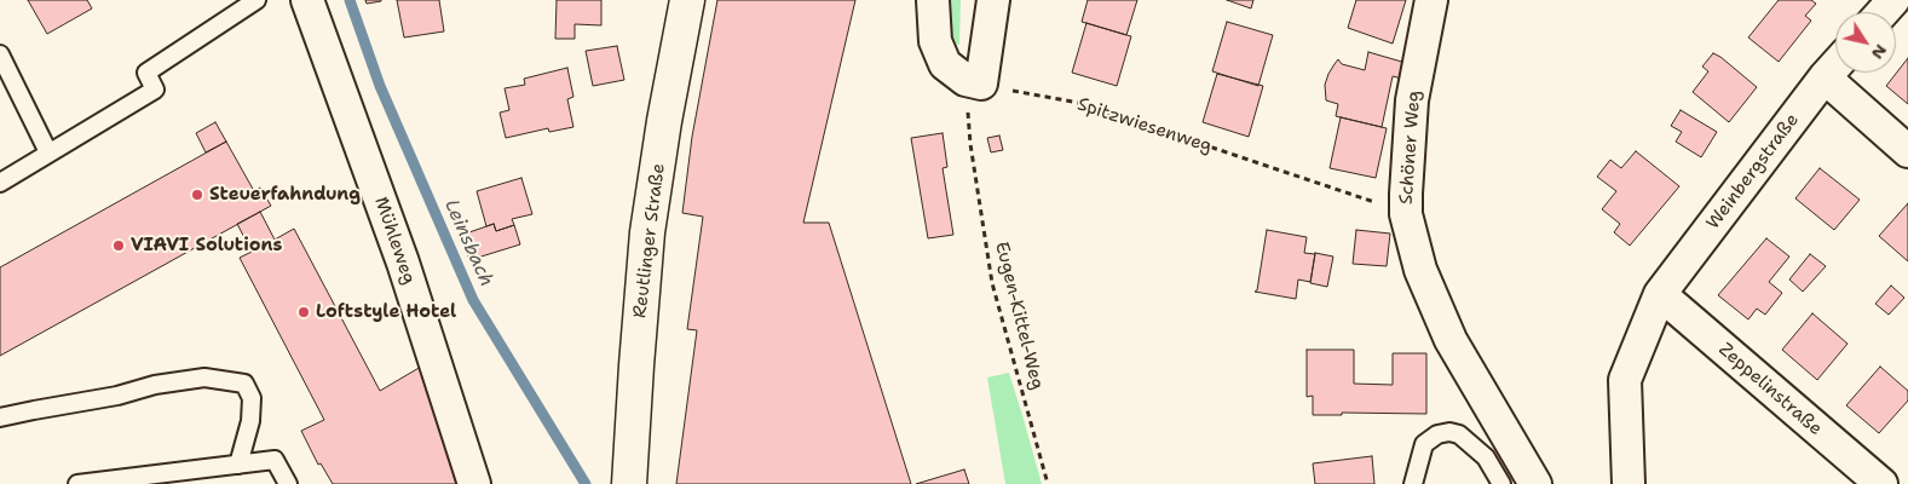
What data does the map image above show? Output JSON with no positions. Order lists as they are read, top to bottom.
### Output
{
  "streets": {
    "main road": ["Reutlinger Straße"],
    "street": [
      "Schöner Weg",
      "Weinbergstraße",
      "Mühleweg",
      "Zeppelinstraße"
    ],
    "path": ["Spitzwiesenweg", "Eugen-Kittel-Weg"]
  },
  "crossings": [
    ["Spitzwiesenweg", "Schöner Weg"],
    ["Spitzwiesenweg", "Eugen-Kittel-Weg"],
    ["Weinbergstraße", "Zeppelinstraße"]
  ],
  "water": ["Leinsbach"],
  "places": ["Steuerfahndung", "VIAVI Solutions", "Loftstyle Hotel"],
  "north": "bottom right"
}
